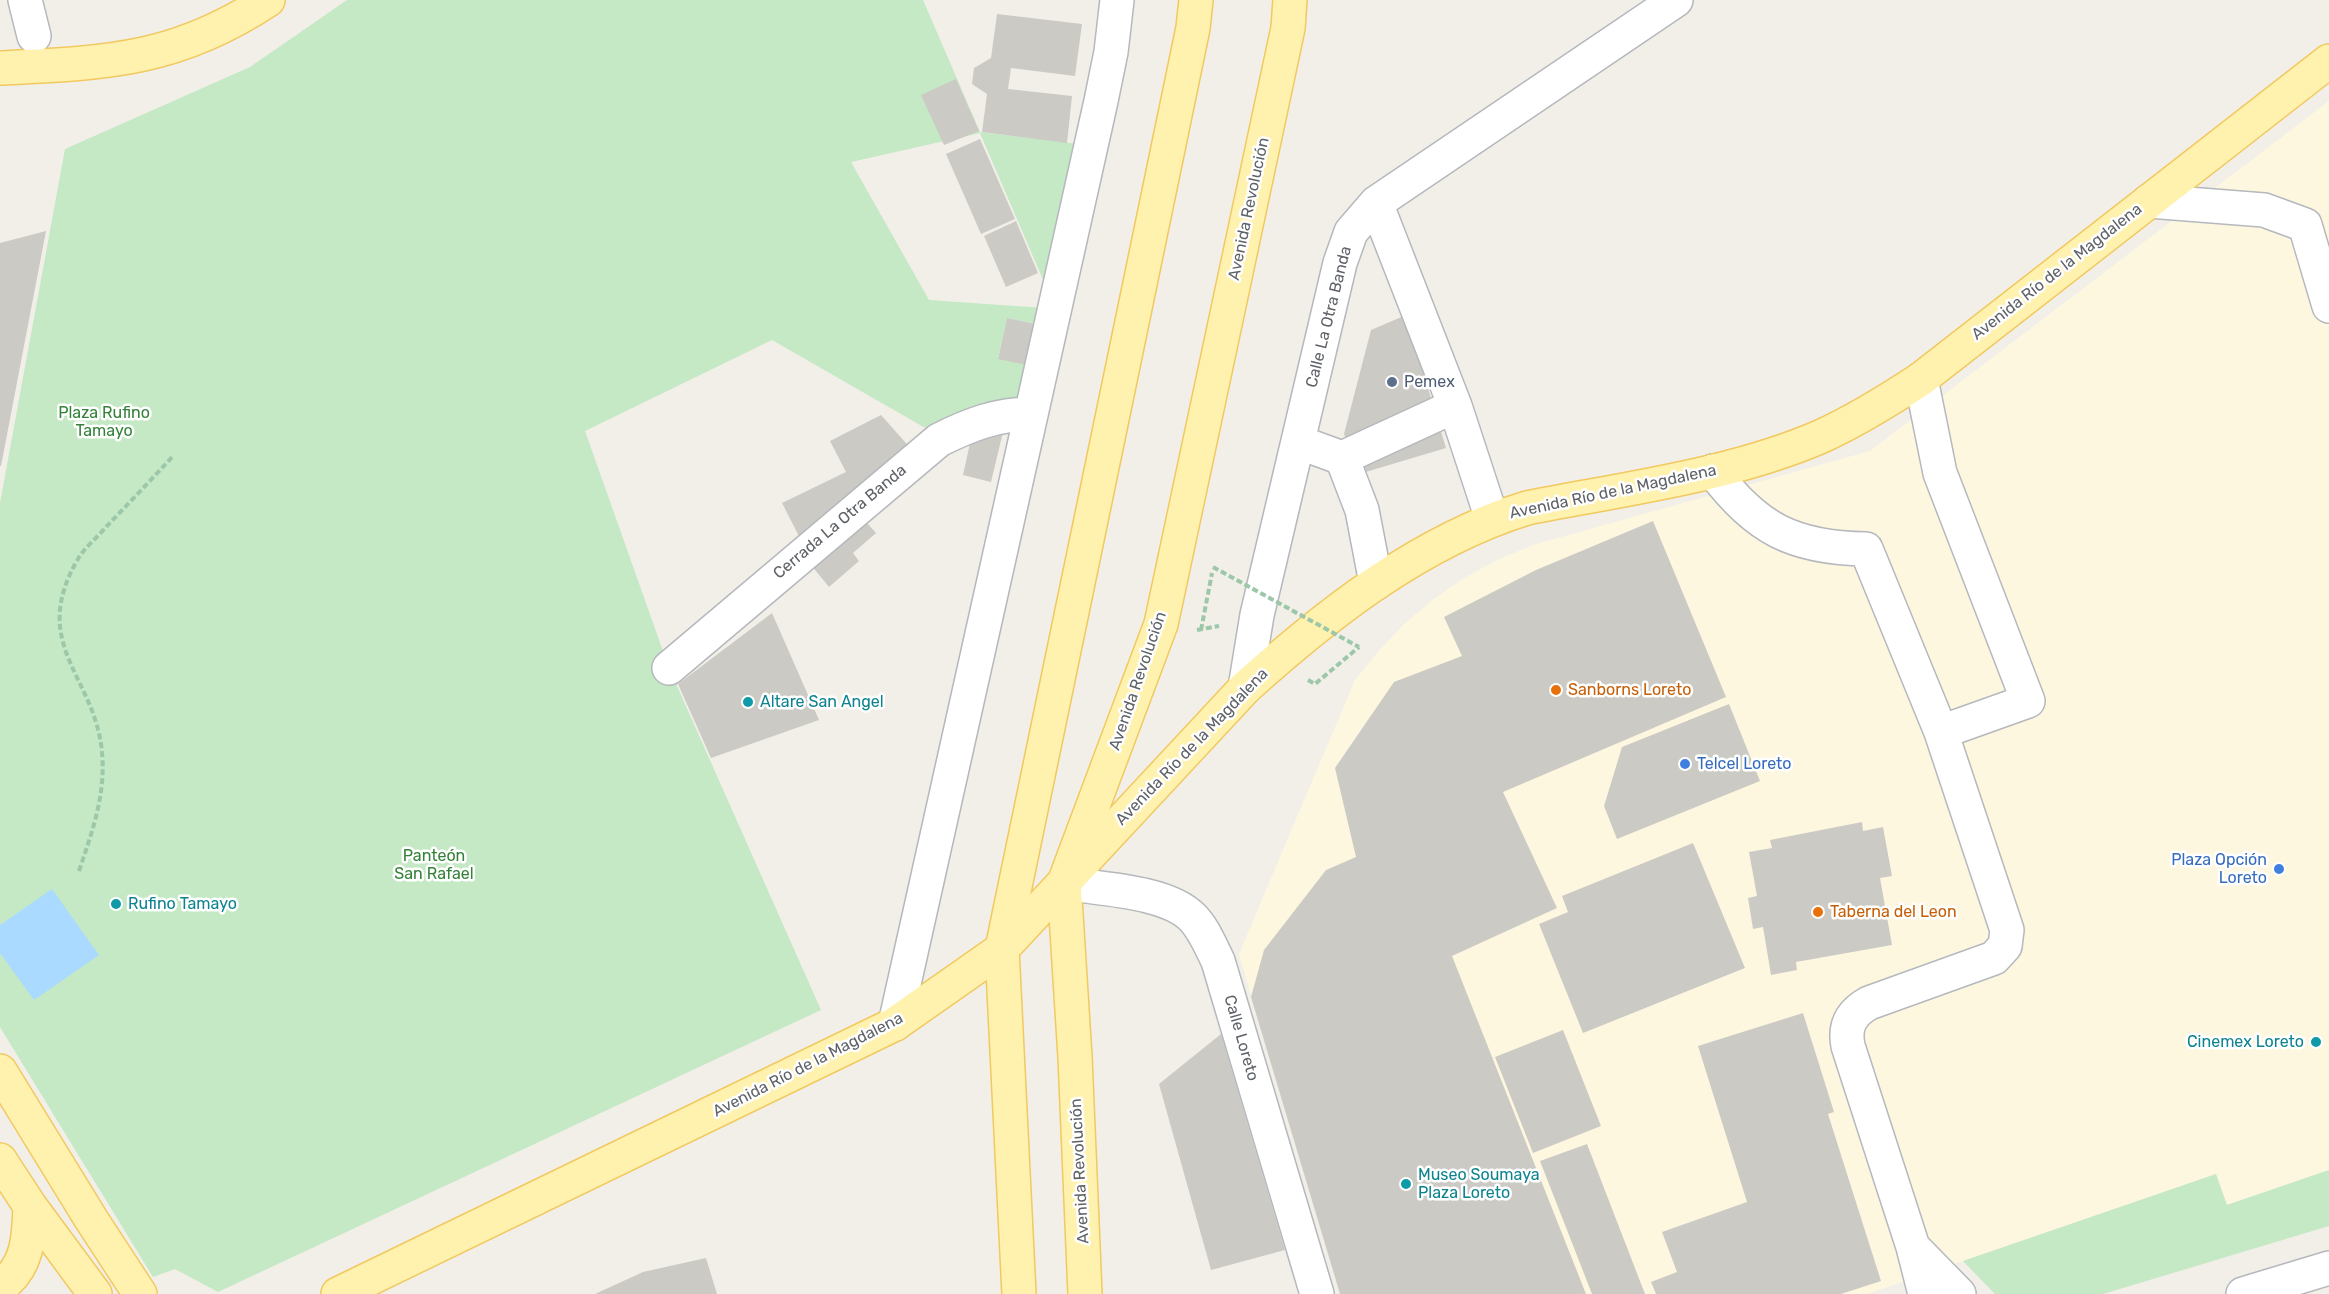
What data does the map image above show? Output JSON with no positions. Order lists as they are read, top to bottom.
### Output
{
  "streets": {
    "main road": ["Avenida Revolución", "Avenida Río de la Magdalena"],
    "street": ["Calle La Otra Banda", "Cerrada La Otra Banda", "Calle Loreto"]
  },
  "crossings": [
    ["Avenida Revolución", "Avenida Río de la Magdalena"],
    ["Avenida Revolución", "Calle Loreto"],
    ["Avenida Río de la Magdalena", "Calle La Otra Banda"],
    ["Avenida Río de la Magdalena", "Calle Loreto"]
  ],
  "parks": ["Plaza Rufino Tamayo", "Panteón San Rafael"],
  "places": [
    "Pemex",
    "Sanborns Loreto",
    "Altare San Angel",
    "Telcel Loreto",
    "Plaza Opción Loreto",
    "Rufino Tamayo",
    "Taberna del Leon",
    "Cinemex Loreto",
    "Museo Soumaya Plaza Loreto"
  ]
}
